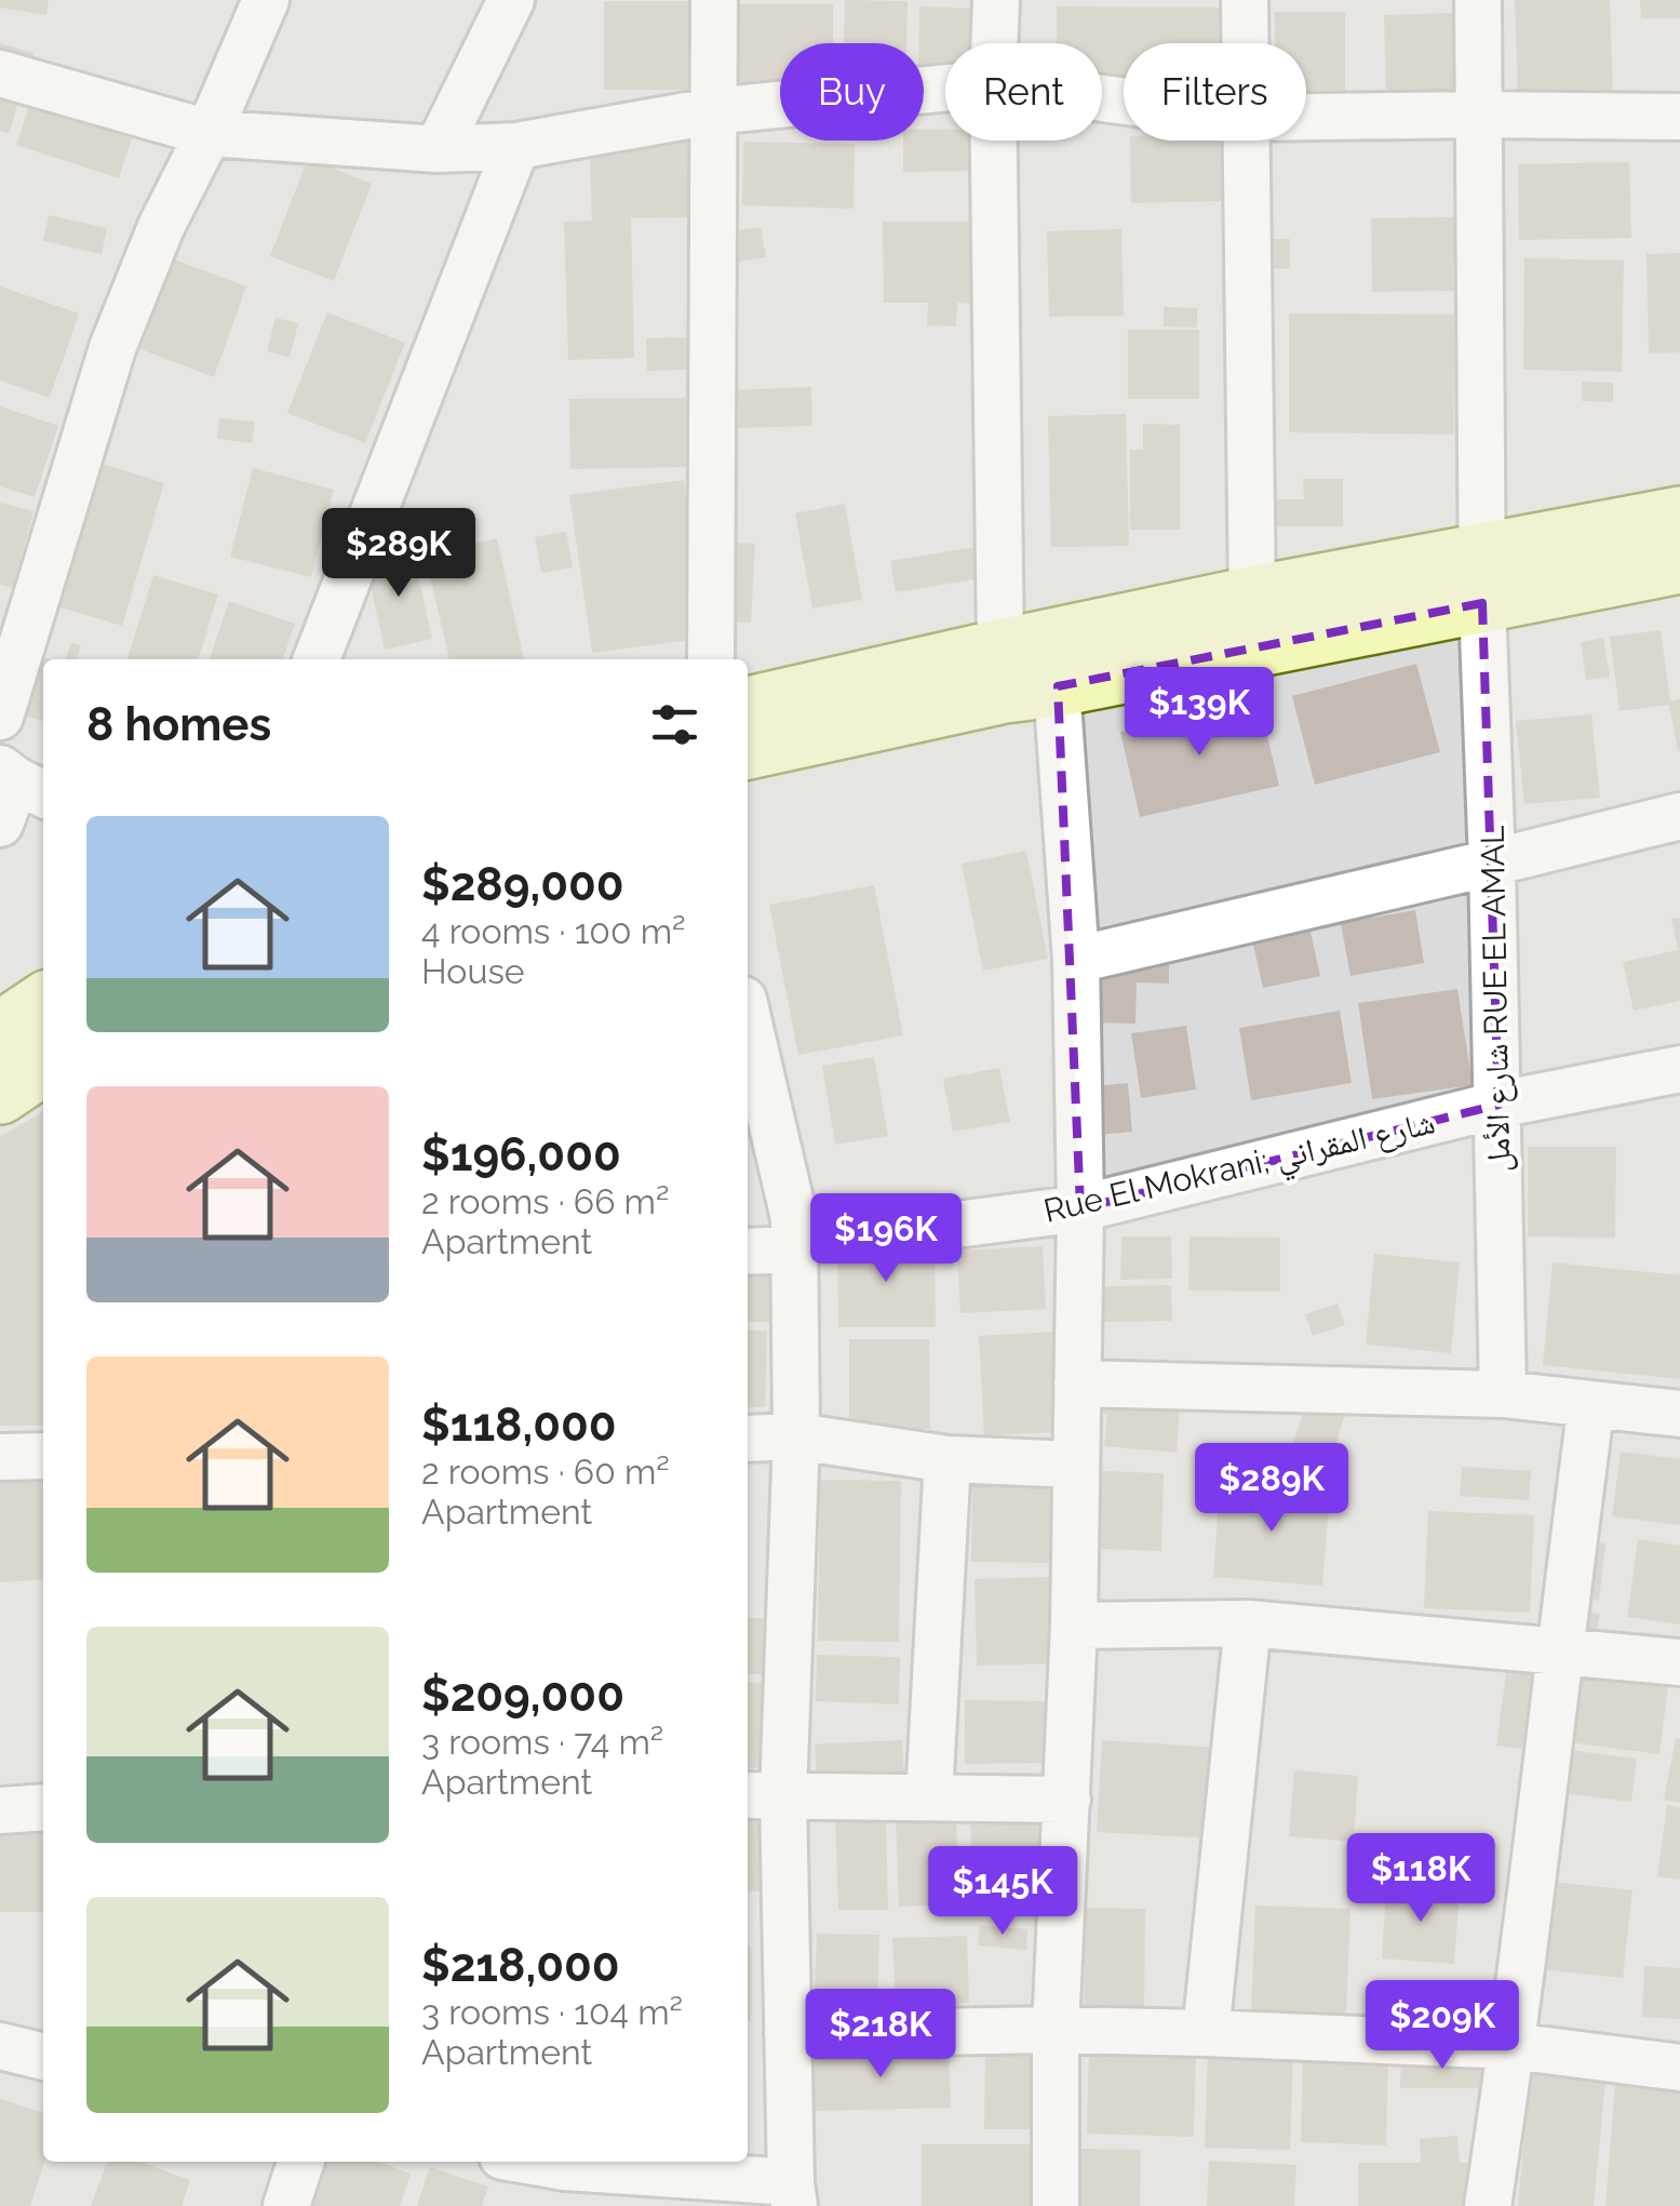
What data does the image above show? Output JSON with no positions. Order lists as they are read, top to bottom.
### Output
{
  "streets": {
    "street": ["شارع الأمل RUE EL AMAL", "Rue El Mokrani; شارع المقراني"]
  },
  "crossings": [
    ["شارع الأمل RUE EL AMAL", "Rue El Mokrani; شارع المقراني"]
  ],
  "page": {
    "chip": ["Buy", "Rent", "Filters"],
    "price": [
      "$289K",
      "$139K",
      "$196K",
      "$289K",
      "$118K",
      "$145K",
      "$209K",
      "$218K"
    ],
    "heading": "8 homes",
    "list": [
      {
        "name": "$289,000",
        "note": "4 rooms · 100 m² · House"
      },
      {
        "name": "$196,000",
        "note": "2 rooms · 66 m² · Apartment"
      },
      {
        "name": "$118,000",
        "note": "2 rooms · 60 m² · Apartment"
      },
      {
        "name": "$209,000",
        "note": "3 rooms · 74 m² · Apartment"
      },
      {
        "name": "$218,000",
        "note": "3 rooms · 104 m² · Apartment"
      }
    ]
  }
}
